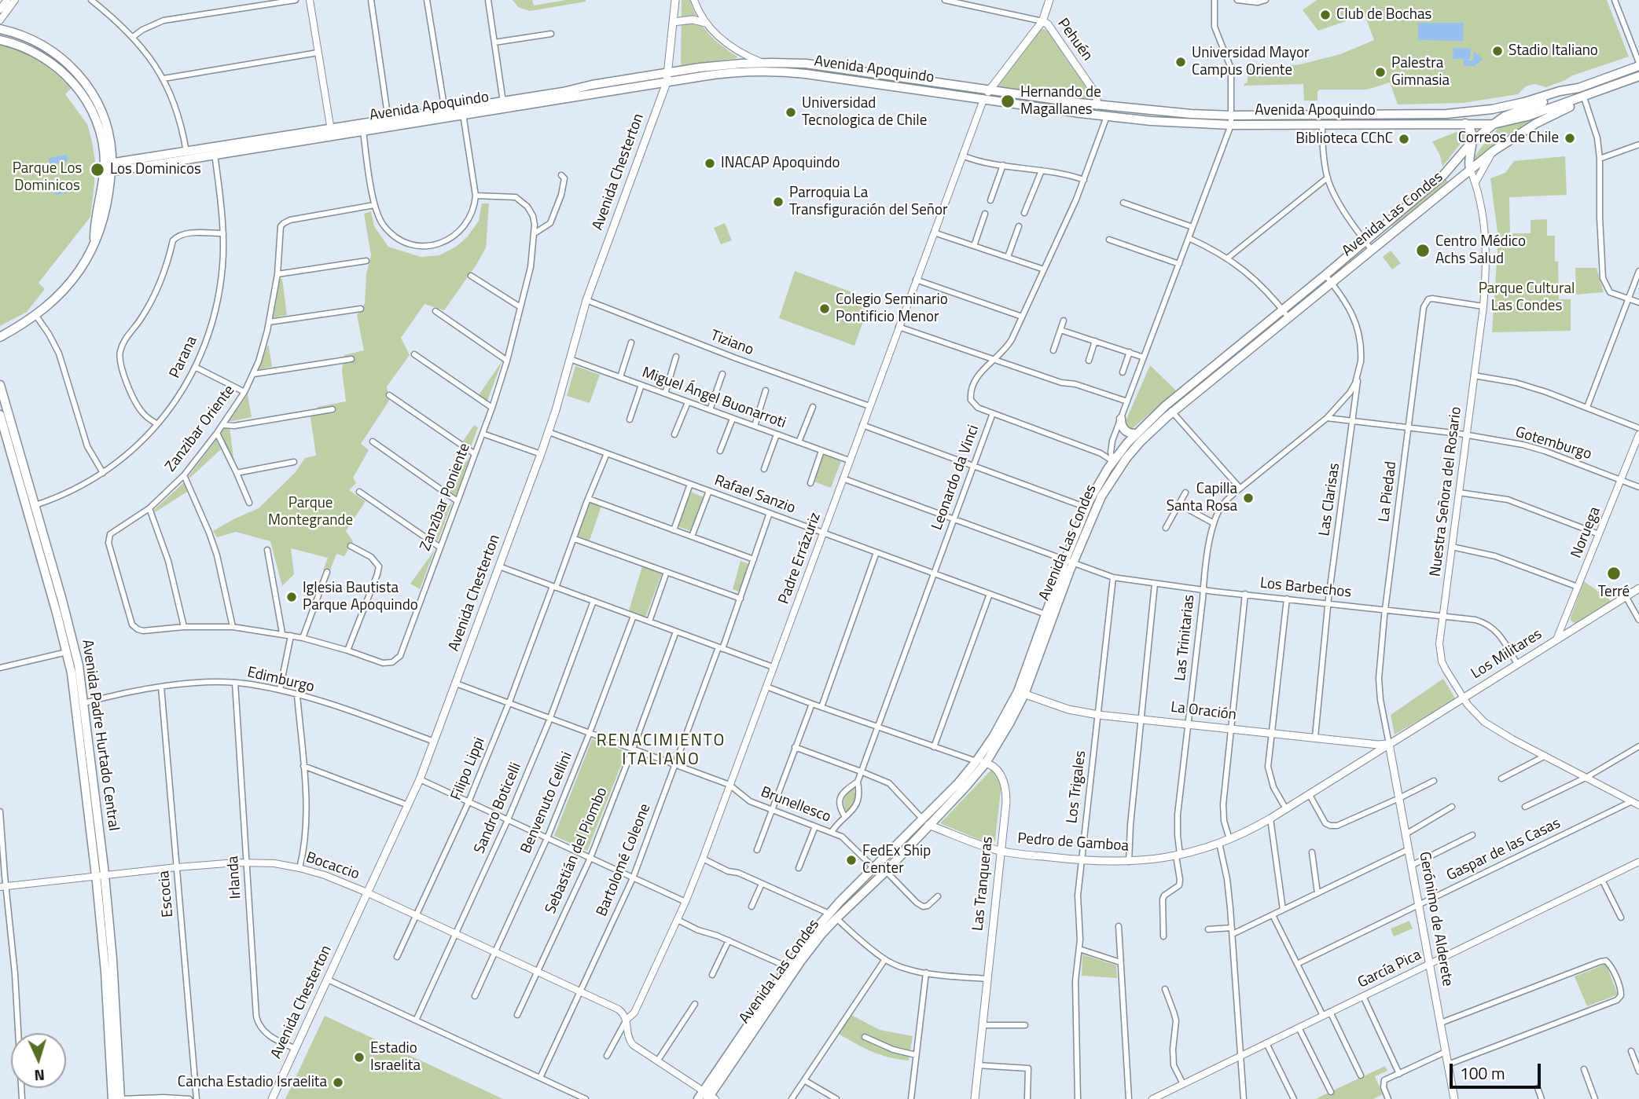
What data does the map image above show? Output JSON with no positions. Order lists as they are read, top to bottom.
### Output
{
  "streets": {
    "main road": [
      "Pehuén",
      "Avenida Apoquindo",
      "Avenida Chesterton",
      "Avenida Las Condes",
      "Los Militares",
      "La Oración",
      "Avenida Padre Hurtado Central",
      "Pedro de Gamboa",
      "Las Tranqueras",
      "Gerónimo de Alderete"
    ],
    "street": [
      "Tiziano",
      "Parana",
      "Miguel Ángel Buonarroti",
      "Zanzibar Oriente",
      "Gotemburgo",
      "Leonardo da Vinci",
      "La Piedad",
      "Nuestra Señora del Rosario",
      "Rafael Sanzio",
      "Zanzíbar Poniente",
      "Las Clarisas",
      "Noruega",
      "Padre Errázuriz",
      "Los Barbechos",
      "Las Trinitarias",
      "Edimburgo",
      "Filipo Lippi",
      "Los Trigales",
      "Benvenuto Cellini",
      "Brunellesco",
      "Sandro Boticelli",
      "Gaspar de las Casas",
      "Sebastián del Piombo",
      "Bartolomé Coleone",
      "Bocaccio",
      "Irlanda",
      "Escocia",
      "García Pica"
    ]
  },
  "crossings": [
    ["Pehuén", "Avenida Apoquindo"],
    ["Avenida Apoquindo", "Avenida Chesterton"],
    ["Avenida Apoquindo", "Avenida Las Condes"],
    ["Avenida Apoquindo", "Parana"],
    ["Avenida Apoquindo", "Zanzibar Oriente"],
    ["Avenida Apoquindo", "Leonardo da Vinci"],
    ["Avenida Apoquindo", "Zanzíbar Poniente"],
    ["Avenida Apoquindo", "Padre Errázuriz"],
    ["Avenida Chesterton", "Tiziano"],
    ["Avenida Chesterton", "Miguel Ángel Buonarroti"],
    ["Avenida Chesterton", "Rafael Sanzio"],
    ["Avenida Chesterton", "Edimburgo"],
    ["Avenida Chesterton", "Brunellesco"],
    ["Avenida Chesterton", "Bocaccio"],
    ["Avenida Chesterton", "Irlanda"],
    ["Avenida Las Condes", "Nuestra Señora del Rosario"],
    ["Avenida Las Condes", "Rafael Sanzio"],
    ["Avenida Las Condes", "Las Clarisas"],
    ["Avenida Las Condes", "Los Barbechos"],
    ["Avenida Las Condes", "La Oración"],
    ["Avenida Las Condes", "Brunellesco"],
    ["Avenida Las Condes", "Pedro de Gamboa"],
    ["Avenida Las Condes", "Las Tranqueras"],
    ["Tiziano", "Padre Errázuriz"],
    ["Parana", "Avenida Padre Hurtado Central"],
    ["Miguel Ángel Buonarroti", "Padre Errázuriz"],
    ["Zanzibar Oriente", "Zanzíbar Poniente"],
    ["Gotemburgo", "La Piedad"],
    ["Gotemburgo", "Nuestra Señora del Rosario"],
    ["Gotemburgo", "Las Clarisas"],
    ["Gotemburgo", "Noruega"],
    ["Gotemburgo", "Las Trinitarias"],
    ["Leonardo da Vinci", "Rafael Sanzio"],
    ["Leonardo da Vinci", "Brunellesco"],
    ["La Piedad", "Nuestra Señora del Rosario"],
    ["La Piedad", "Los Barbechos"],
    ["La Piedad", "Los Militares"],
    ["La Piedad", "La Oración"],
    ["La Piedad", "Pedro de Gamboa"],
    ["La Piedad", "Gerónimo de Alderete"],
    ["Nuestra Señora del Rosario", "Los Barbechos"],
    ["Nuestra Señora del Rosario", "Los Militares"],
    ["Nuestra Señora del Rosario", "Gaspar de las Casas"],
    ["Rafael Sanzio", "Padre Errázuriz"],
    ["Rafael Sanzio", "Filipo Lippi"],
    ["Rafael Sanzio", "Bartolomé Coleone"],
    ["Las Clarisas", "Los Barbechos"],
    ["Las Clarisas", "Las Trinitarias"],
    ["Las Clarisas", "La Oración"],
    ["Noruega", "Los Militares"],
    ["Padre Errázuriz", "Brunellesco"],
    ["Padre Errázuriz", "Bocaccio"],
    ["Los Barbechos", "Las Trinitarias"],
    ["Los Barbechos", "Los Militares"],
    ["Los Barbechos", "Los Trigales"],
    ["Las Trinitarias", "La Oración"],
    ["Las Trinitarias", "Pedro de Gamboa"],
    ["Los Militares", "La Oración"],
    ["Los Militares", "Pedro de Gamboa"],
    ["Los Militares", "Gerónimo de Alderete"],
    ["Edimburgo", "Avenida Padre Hurtado Central"],
    ["Edimburgo", "Irlanda"],
    ["Edimburgo", "Escocia"],
    ["La Oración", "Los Trigales"],
    ["La Oración", "Pedro de Gamboa"],
    ["La Oración", "Gerónimo de Alderete"],
    ["Avenida Padre Hurtado Central", "Bocaccio"],
    ["Filipo Lippi", "Brunellesco"],
    ["Filipo Lippi", "Bocaccio"],
    ["Los Trigales", "Pedro de Gamboa"],
    ["Benvenuto Cellini", "Brunellesco"],
    ["Benvenuto Cellini", "Bocaccio"],
    ["Brunellesco", "Sandro Boticelli"],
    ["Brunellesco", "Sebastián del Piombo"],
    ["Brunellesco", "Bartolomé Coleone"],
    ["Sandro Boticelli", "Bocaccio"],
    ["Pedro de Gamboa", "Las Tranqueras"],
    ["Pedro de Gamboa", "Gerónimo de Alderete"],
    ["Gaspar de las Casas", "Gerónimo de Alderete"],
    ["Sebastián del Piombo", "Bocaccio"],
    ["Bartolomé Coleone", "Bocaccio"],
    ["Bocaccio", "Irlanda"],
    ["Bocaccio", "Escocia"],
    ["Gerónimo de Alderete", "García Pica"]
  ],
  "districts": ["RENACIMIENTO ITALIANO"],
  "parks": ["Parque Los Dominicos", "Parque Cultural Las Condes", "Parque Montegrande"],
  "places": [
    "Club de Bochas",
    "Stadio Italiano",
    "Universidad Mayor Campus Oriente",
    "Palestra Gimnasia",
    "Hernando de Magallanes",
    "Universidad Tecnologica de Chile",
    "Correos de Chile",
    "Biblioteca CChC",
    "INACAP Apoquindo",
    "Los Dominicos",
    "Parroquia La Transfiguración del Señor",
    "Centro Médico Achs Salud",
    "Colegio Seminario Pontificio Menor",
    "Capilla Santa Rosa",
    "Terré",
    "Iglesia Bautista Parque Apoquindo",
    "FedEx Ship Center",
    "Estadio Israelita",
    "Cancha Estadio Israelita"
  ],
  "scale_bar": "100 m",
  "north": "bottom"
}
